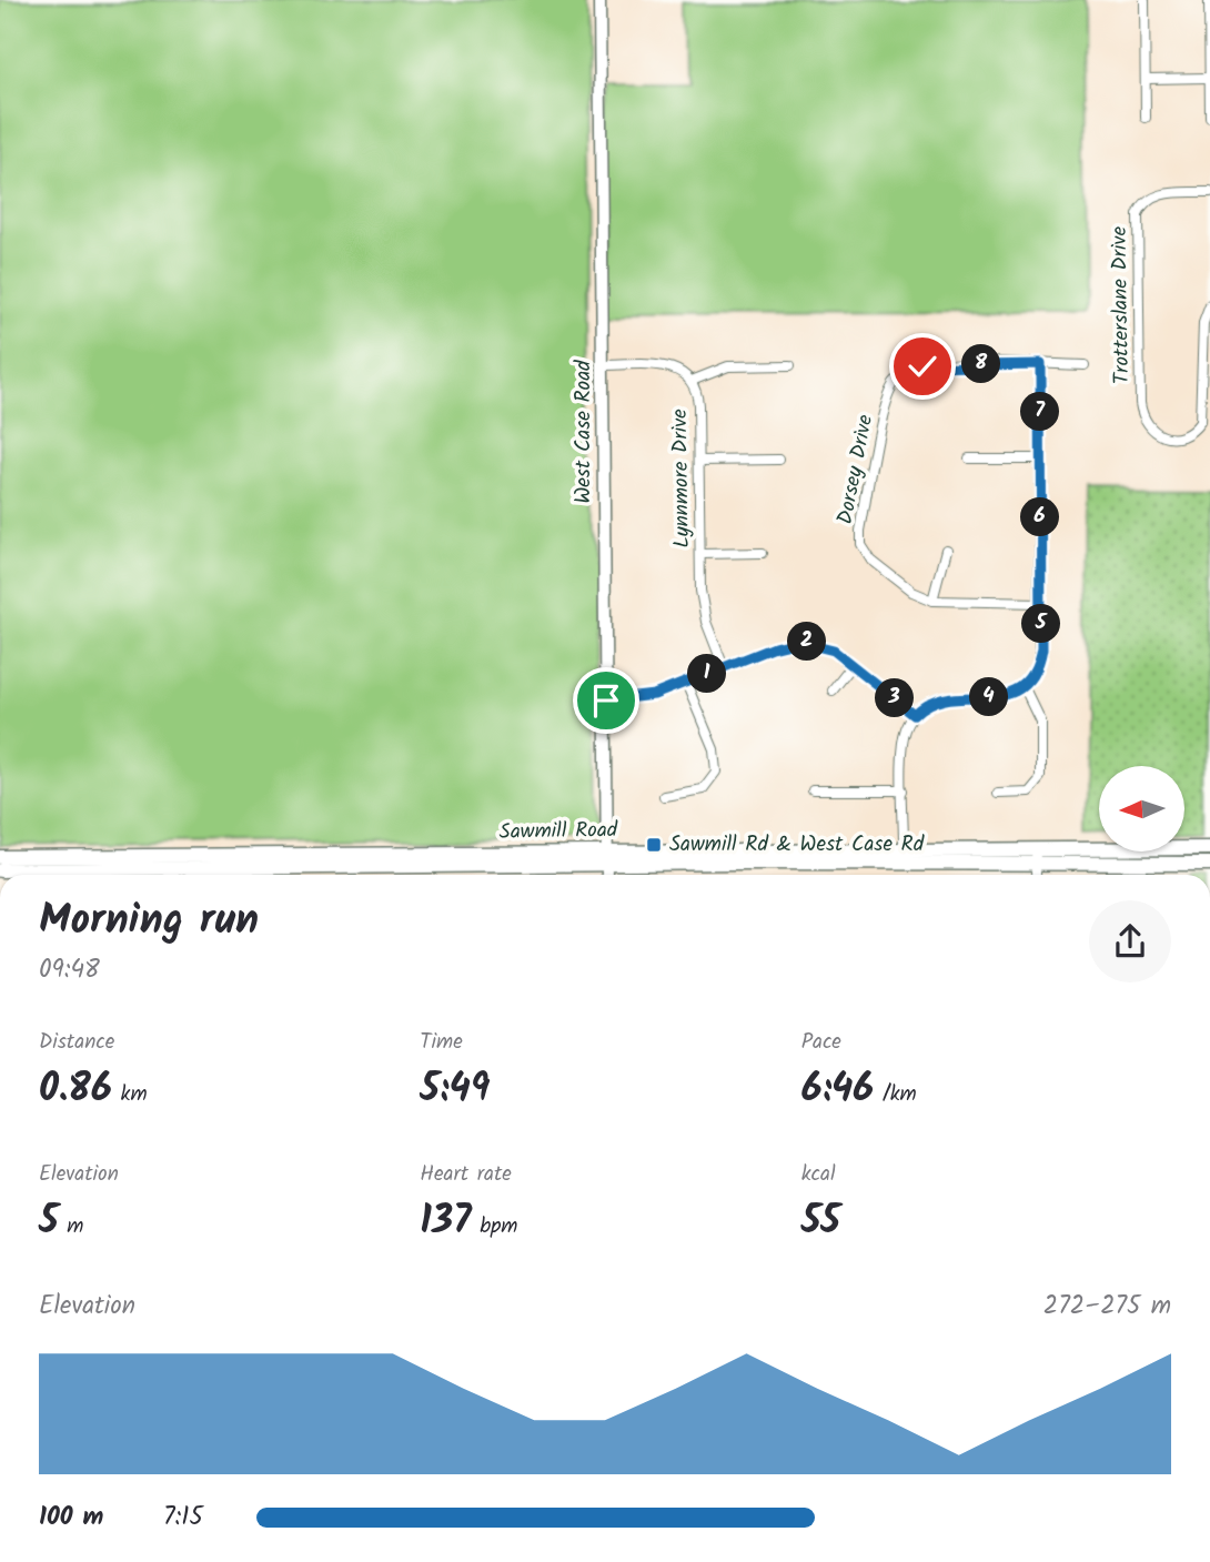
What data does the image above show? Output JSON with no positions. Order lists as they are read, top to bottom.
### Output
{
  "streets": {
    "main road": ["West Case Road", "Sawmill Road"],
    "street": ["Trotterslane Drive", "Dorsey Drive", "Lynnmore Drive"]
  },
  "crossings": [
    ["West Case Road", "Lynnmore Drive"],
    ["West Case Road", "Sawmill Road"]
  ],
  "places": {
    "transit": ["Sawmill Rd & West Case Rd"]
  },
  "north": "left",
  "page": {
    "pins": [
      "8",
      "7",
      "6",
      "5",
      "2",
      "1",
      "4",
      "3"
    ],
    "heading": ["Morning run", "09:48"],
    "stats": [
      ["Distance", "0.86 km"],
      ["Time", "5:49"],
      ["Pace", "6:46 /km"],
      ["Elevation", "5 m"],
      ["Heart rate", "137 bpm"],
      ["kcal", "55"]
    ],
    "chart": ["Elevation", "272–275 m"],
    "list": [
      {
        "name": "100 m",
        "note": "7:15"
      }
    ]
  }
}
